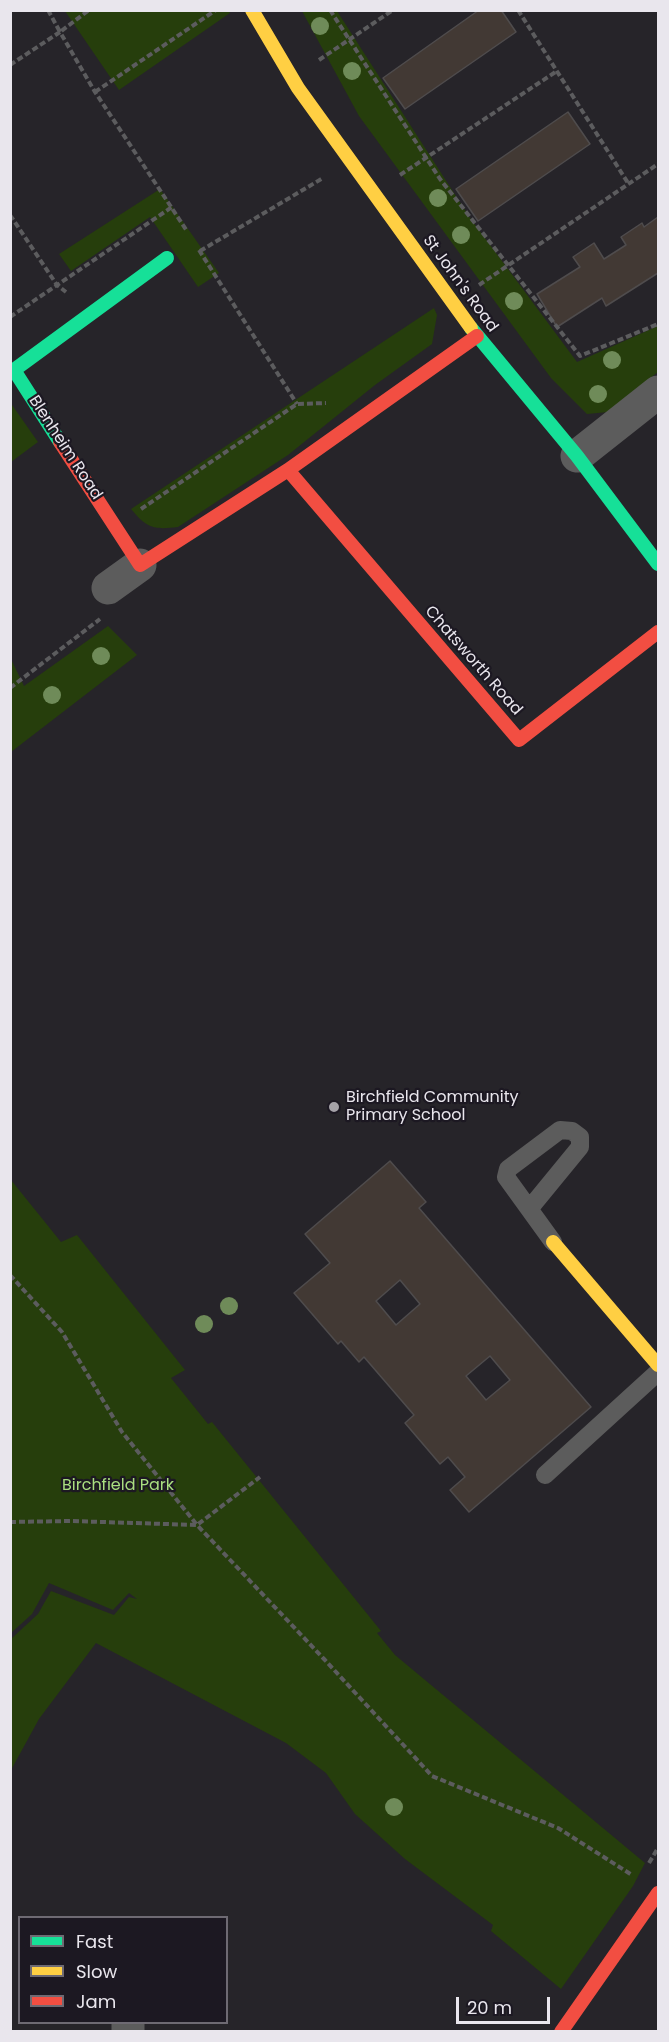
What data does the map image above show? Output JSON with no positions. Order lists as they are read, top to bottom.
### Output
{
  "streets": {
    "street": ["St John's Road", "Blenheim Road", "Chatsworth Road"]
  },
  "parks": ["Birchfield Park"],
  "places": ["Birchfield Community Primary School"],
  "legend": ["Fast", "Slow", "Jam"],
  "scale_bar": "20 m"
}
